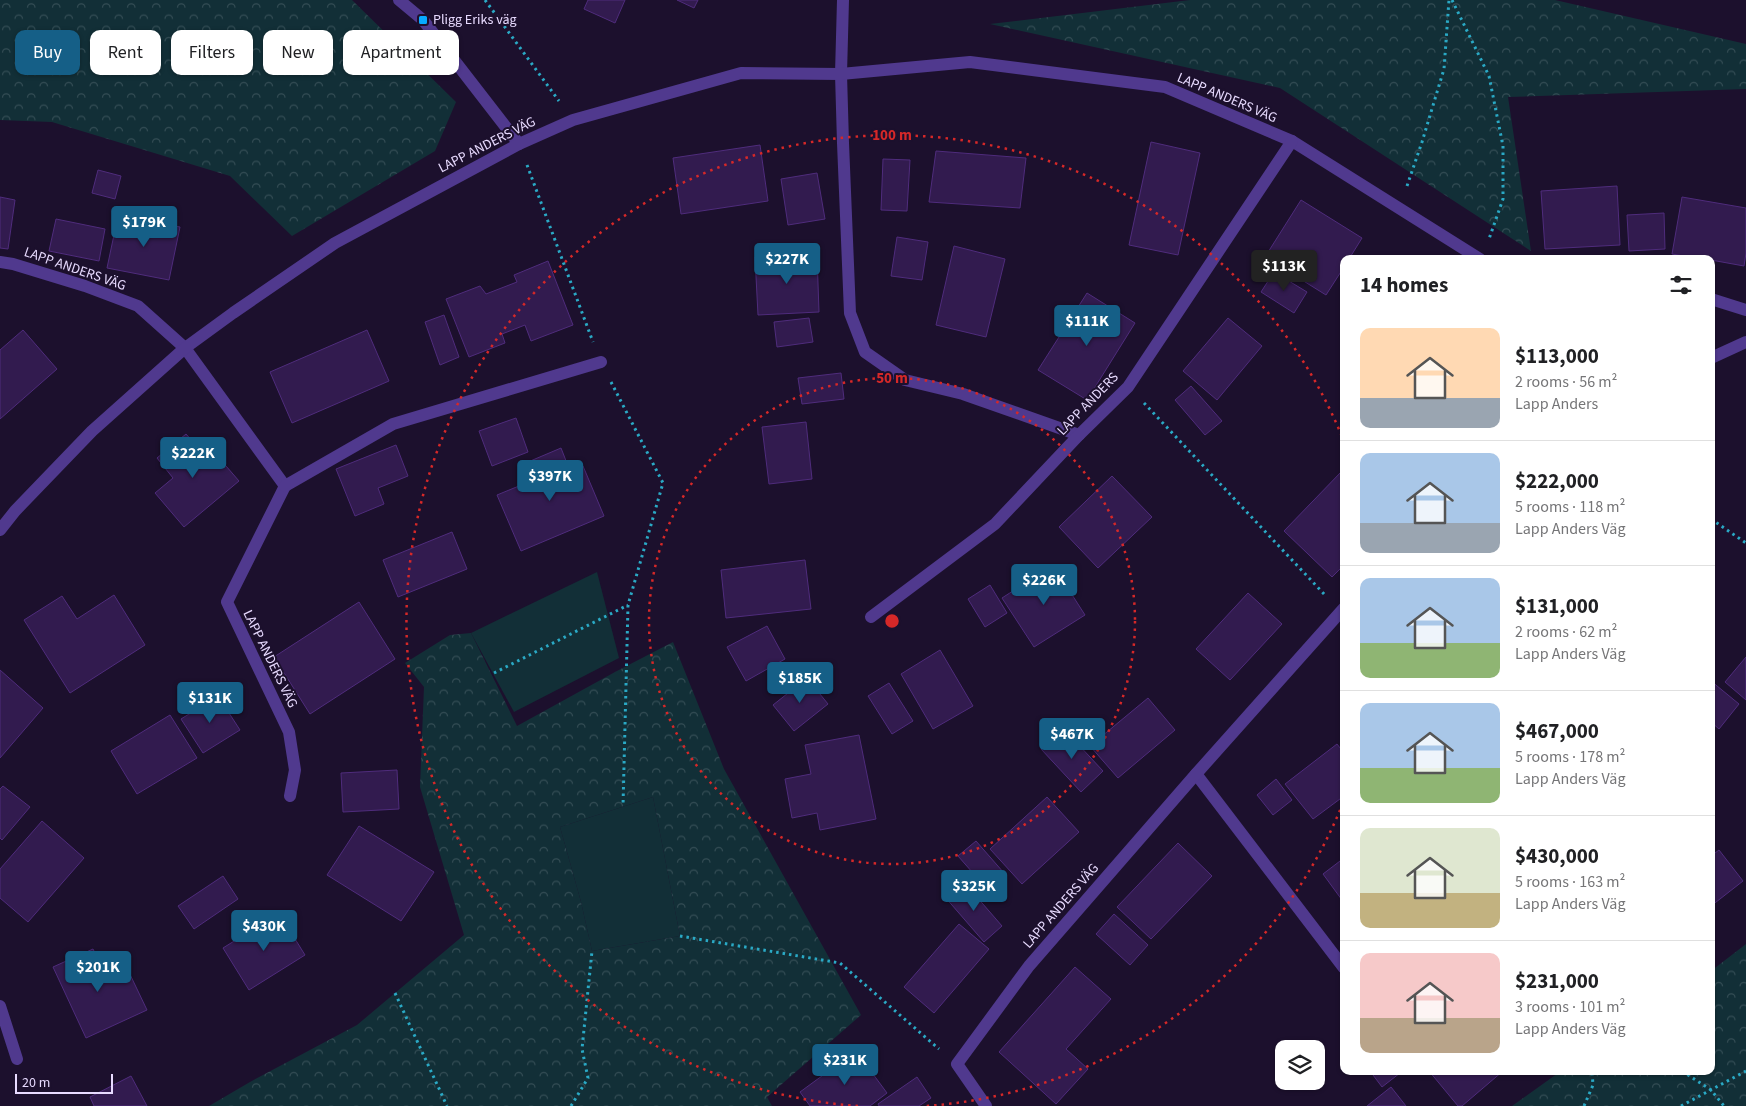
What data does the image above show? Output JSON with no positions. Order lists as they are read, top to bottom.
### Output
{
  "streets": {
    "street": ["LAPP ANDERS VÄG", "LAPP ANDERS"]
  },
  "crossings": [
    ["LAPP ANDERS VÄG", "LAPP ANDERS"]
  ],
  "places": {
    "transit": ["Pligg Eriks väg"]
  },
  "scale_bar": "20 m",
  "page": {
    "chip": [
      "Buy",
      "Rent",
      "Filters",
      "New",
      "Apartment"
    ],
    "price": [
      "$179K",
      "$227K",
      "$113K",
      "$111K",
      "$222K",
      "$397K",
      "$226K",
      "$185K",
      "$131K",
      "$467K",
      "$325K",
      "$430K",
      "$201K",
      "$231K"
    ],
    "heading": "14 homes",
    "list": [
      {
        "name": "$113,000",
        "note": "2 rooms · 56 m² · Lapp Anders"
      },
      {
        "name": "$222,000",
        "note": "5 rooms · 118 m² · Lapp Anders Väg"
      },
      {
        "name": "$131,000",
        "note": "2 rooms · 62 m² · Lapp Anders Väg"
      },
      {
        "name": "$467,000",
        "note": "5 rooms · 178 m² · Lapp Anders Väg"
      },
      {
        "name": "$430,000",
        "note": "5 rooms · 163 m² · Lapp Anders Väg"
      },
      {
        "name": "$231,000",
        "note": "3 rooms · 101 m² · Lapp Anders Väg"
      }
    ],
    "scale": "20 m"
  },
  "rings": ["100 m", "50 m"]
}
